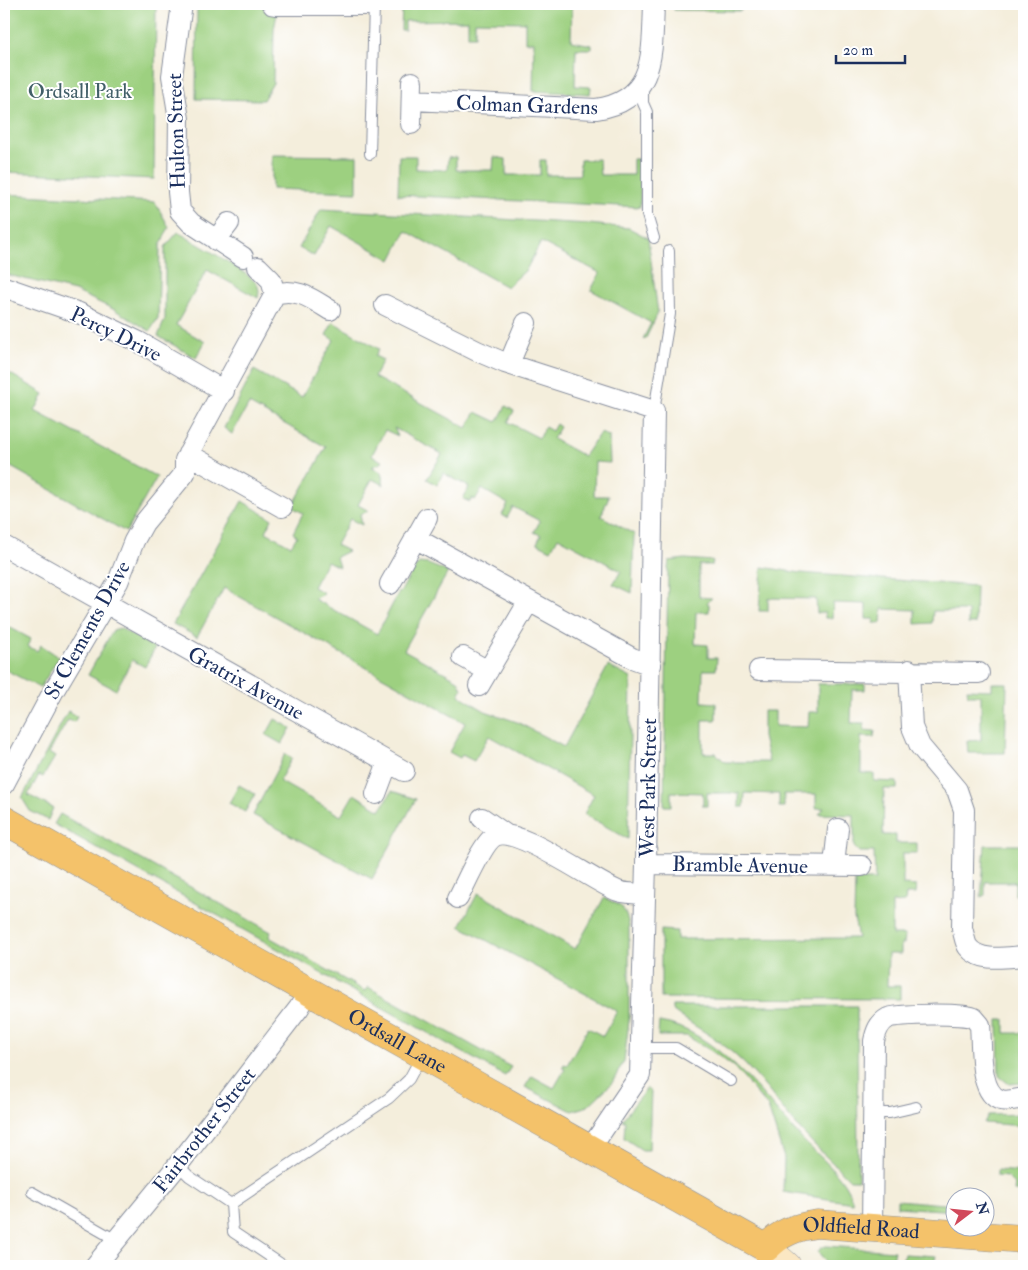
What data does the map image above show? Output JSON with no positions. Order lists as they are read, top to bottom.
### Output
{
  "streets": {
    "main road": ["Ordsall Lane", "Oldfield Road"],
    "street": [
      "Colman Gardens",
      "Hulton Street",
      "Percy Drive",
      "St Clements Drive",
      "Gratrix Avenue",
      "West Park Street",
      "Bramble Avenue",
      "Fairbrother Street"
    ]
  },
  "crossings": [
    ["Hulton Street", "St Clements Drive"],
    ["Percy Drive", "St Clements Drive"],
    ["St Clements Drive", "Gratrix Avenue"],
    ["West Park Street", "Bramble Avenue"],
    ["West Park Street", "Ordsall Lane"],
    ["Ordsall Lane", "Fairbrother Street"],
    ["Ordsall Lane", "Oldfield Road"]
  ],
  "parks": ["Ordsall Park"],
  "scale_bar": "20 m",
  "north": "right"
}
